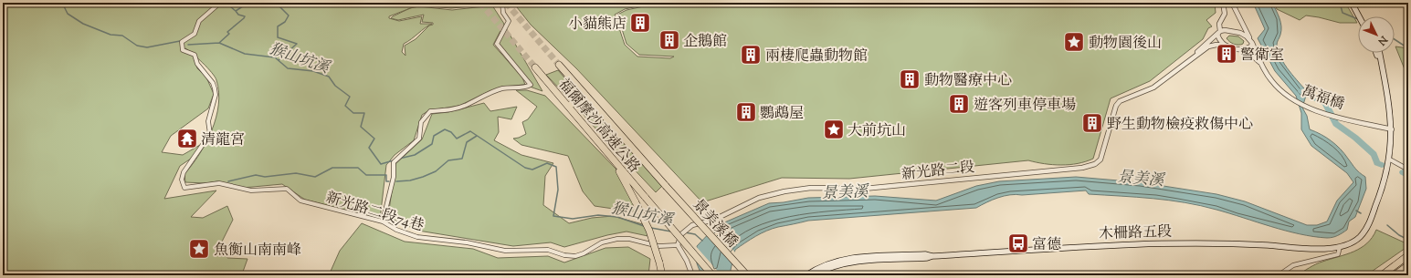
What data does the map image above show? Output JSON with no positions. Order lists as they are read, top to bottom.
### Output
{
  "streets": {
    "highway": ["福爾摩沙高速公路", "景美溪橋"],
    "main road": ["木柵路五段"],
    "street": ["萬福橋", "新光路二段", "新光路二段74巷"]
  },
  "crossings": [
    ["萬福橋", "木柵路五段"],
    ["福爾摩沙高速公路", "景美溪橋"],
    ["新光路二段", "新光路二段74巷"]
  ],
  "water": ["猴山坑溪", "景美溪"],
  "places": {
    "building": [
      "小貓熊店",
      "企鵝館",
      "警衛室",
      "兩棲爬蟲動物館",
      "動物醫療中心",
      "遊客列車停車場",
      "鸚鵡屋",
      "野生動物檢疫救傷中心"
    ],
    "place": ["動物園後山", "大前坑山", "魚衡山南南峰"],
    "temple": ["清龍宮"],
    "bus stop": ["富德"]
  },
  "north": "bottom right"
}
